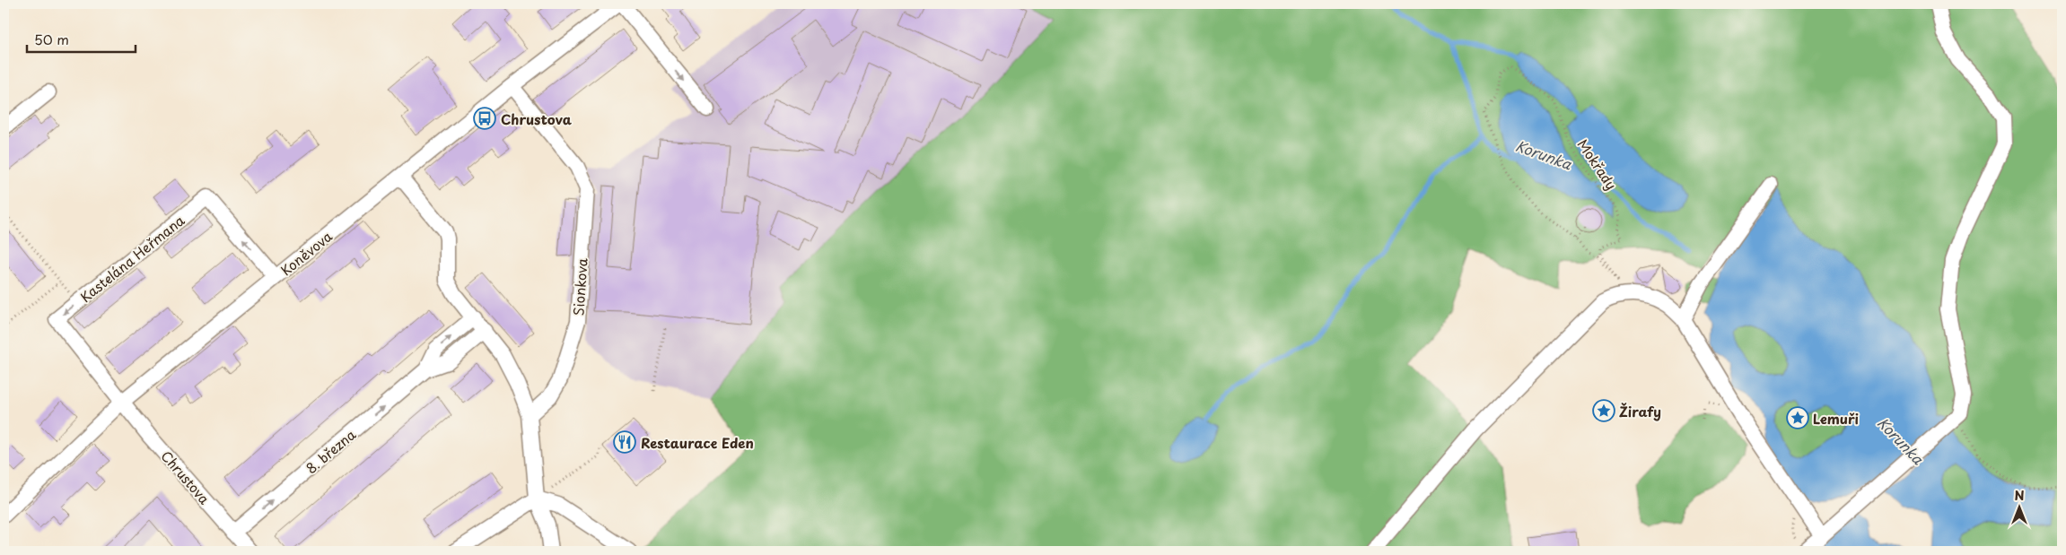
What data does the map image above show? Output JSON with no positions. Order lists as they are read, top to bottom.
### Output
{
  "streets": {
    "street": [
      "Koněvova",
      "Kastelána Heřmana",
      "Sionkova",
      "8. března",
      "Chrustova"
    ],
    "path": ["Mokřady"]
  },
  "crossings": [
    ["Koněvova", "Kastelána Heřmana"],
    ["Koněvova", "Sionkova"],
    ["Koněvova", "Chrustova"],
    ["Kastelána Heřmana", "Chrustova"],
    ["8. března", "Chrustova"]
  ],
  "one_way": ["8. března"],
  "water": ["Korunka"],
  "places": {
    "bus stop": ["Chrustova"],
    "place": ["Žirafy", "Lemuři"],
    "restaurant": ["Restaurace Eden"]
  },
  "scale_bar": "50 m",
  "north": "top"
}
